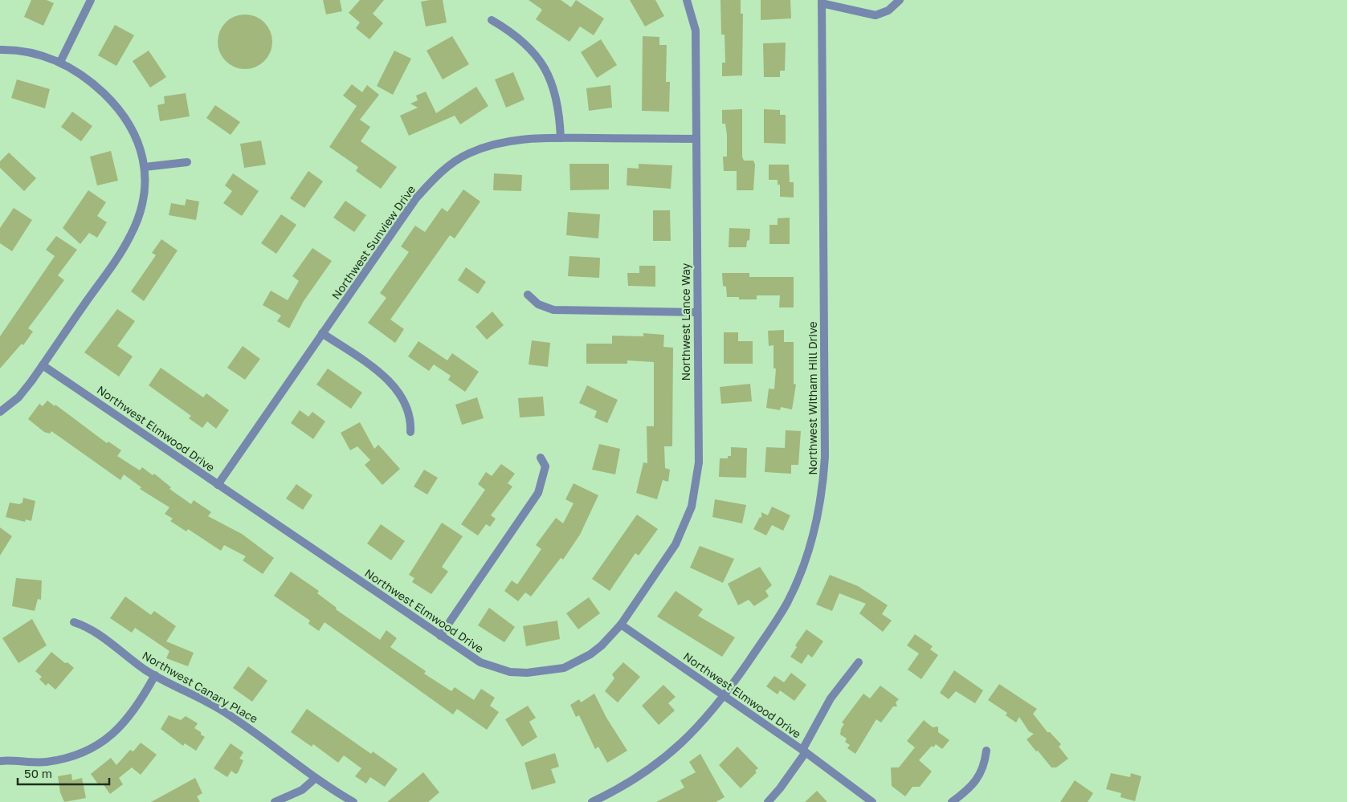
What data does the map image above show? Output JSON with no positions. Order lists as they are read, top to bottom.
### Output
{
  "streets": {
    "street": [
      "Northwest Sunview Drive",
      "Northwest Lance Way",
      "Northwest Witham Hill Drive",
      "Northwest Elmwood Drive",
      "Northwest Canary Place"
    ]
  },
  "crossings": [
    ["Northwest Sunview Drive", "Northwest Lance Way"],
    ["Northwest Sunview Drive", "Northwest Elmwood Drive"],
    ["Northwest Lance Way", "Northwest Elmwood Drive"],
    ["Northwest Witham Hill Drive", "Northwest Elmwood Drive"]
  ],
  "scale_bar": "50 m"
}
